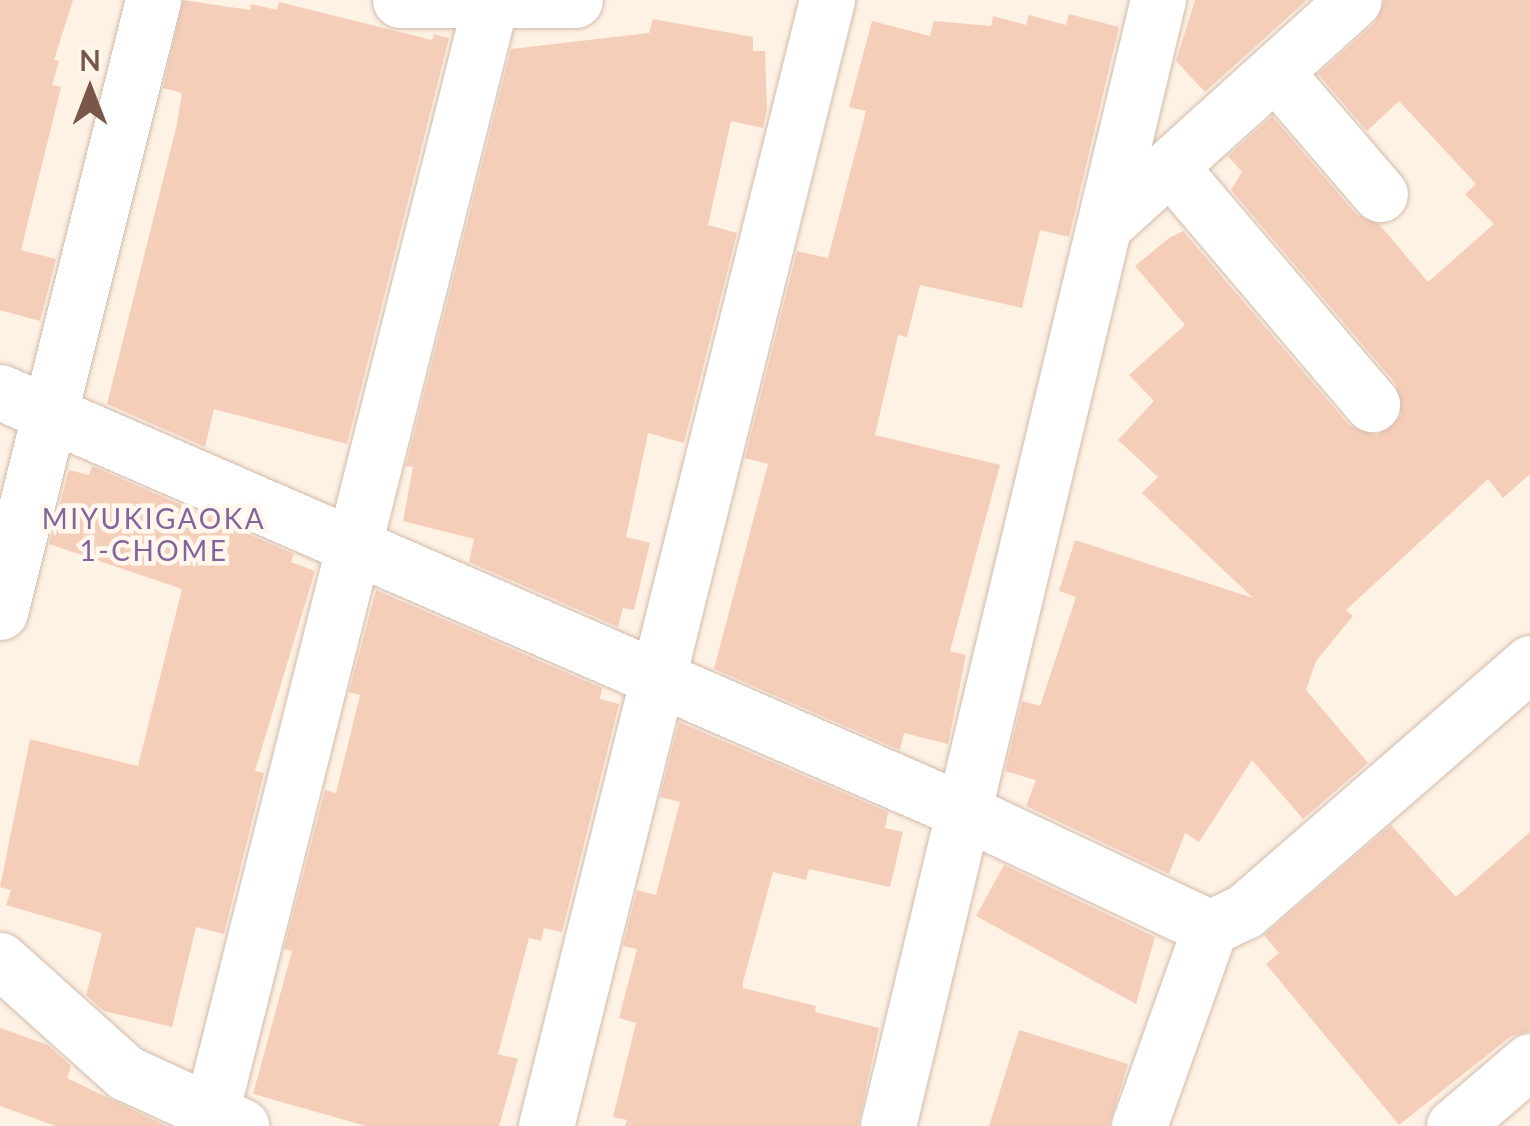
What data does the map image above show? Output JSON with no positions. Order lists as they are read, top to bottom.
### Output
{
  "districts": ["MIYUKIGAOKA 1-CHOME"],
  "north": "top"
}
